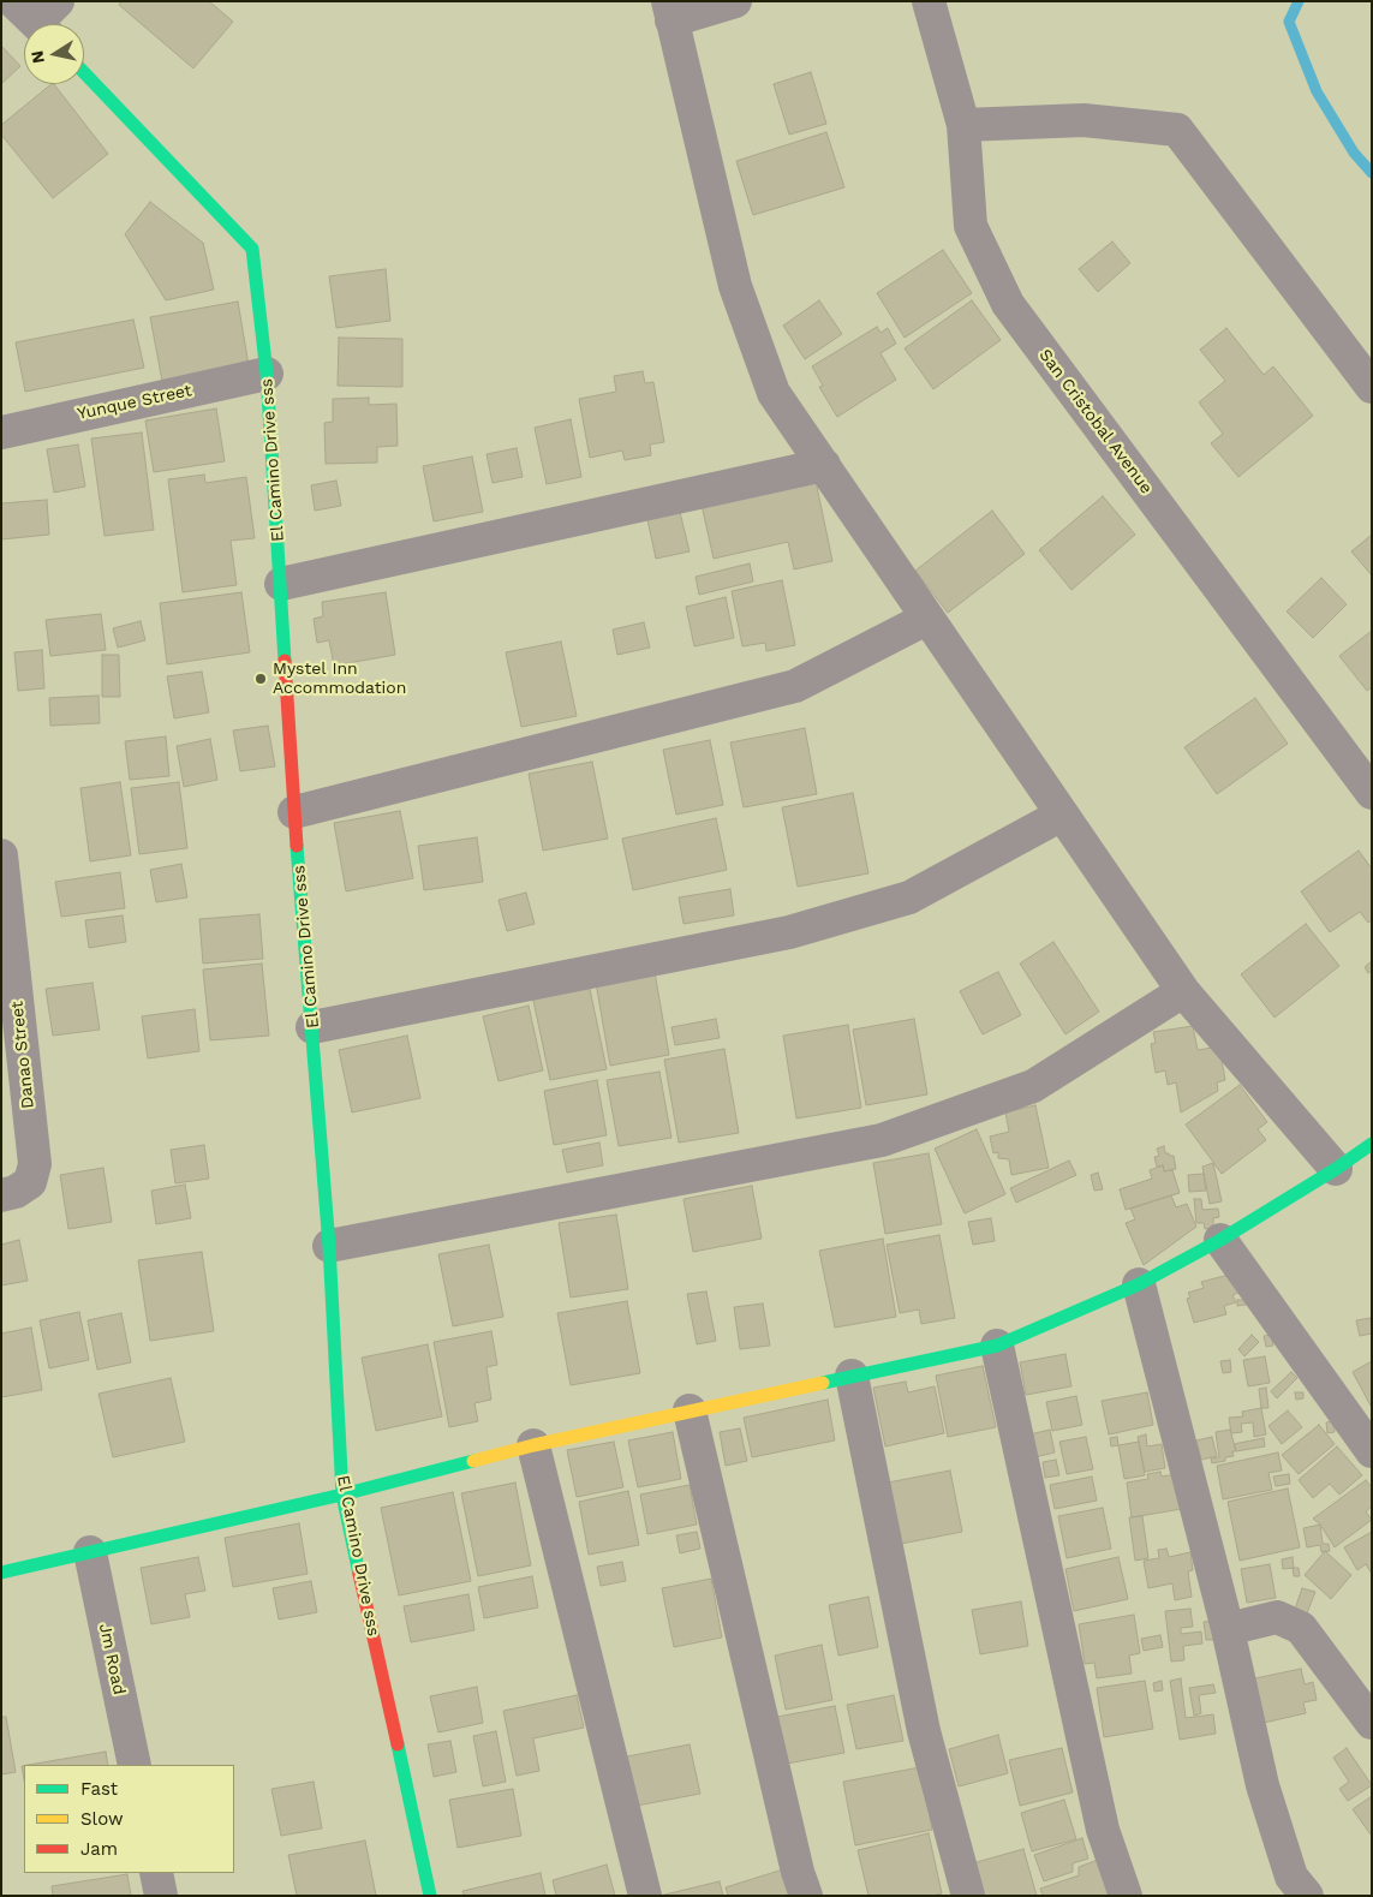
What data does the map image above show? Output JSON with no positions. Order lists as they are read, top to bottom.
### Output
{
  "streets": {
    "street": [
      "Yunque Street",
      "San Cristobal Avenue",
      "El Camino Drive sss",
      "Danao Street",
      "Jm Road"
    ]
  },
  "crossings": [
    ["Yunque Street", "El Camino Drive sss"]
  ],
  "places": ["Mystel Inn Accommodation"],
  "legend": ["Fast", "Slow", "Jam"],
  "north": "left"
}
